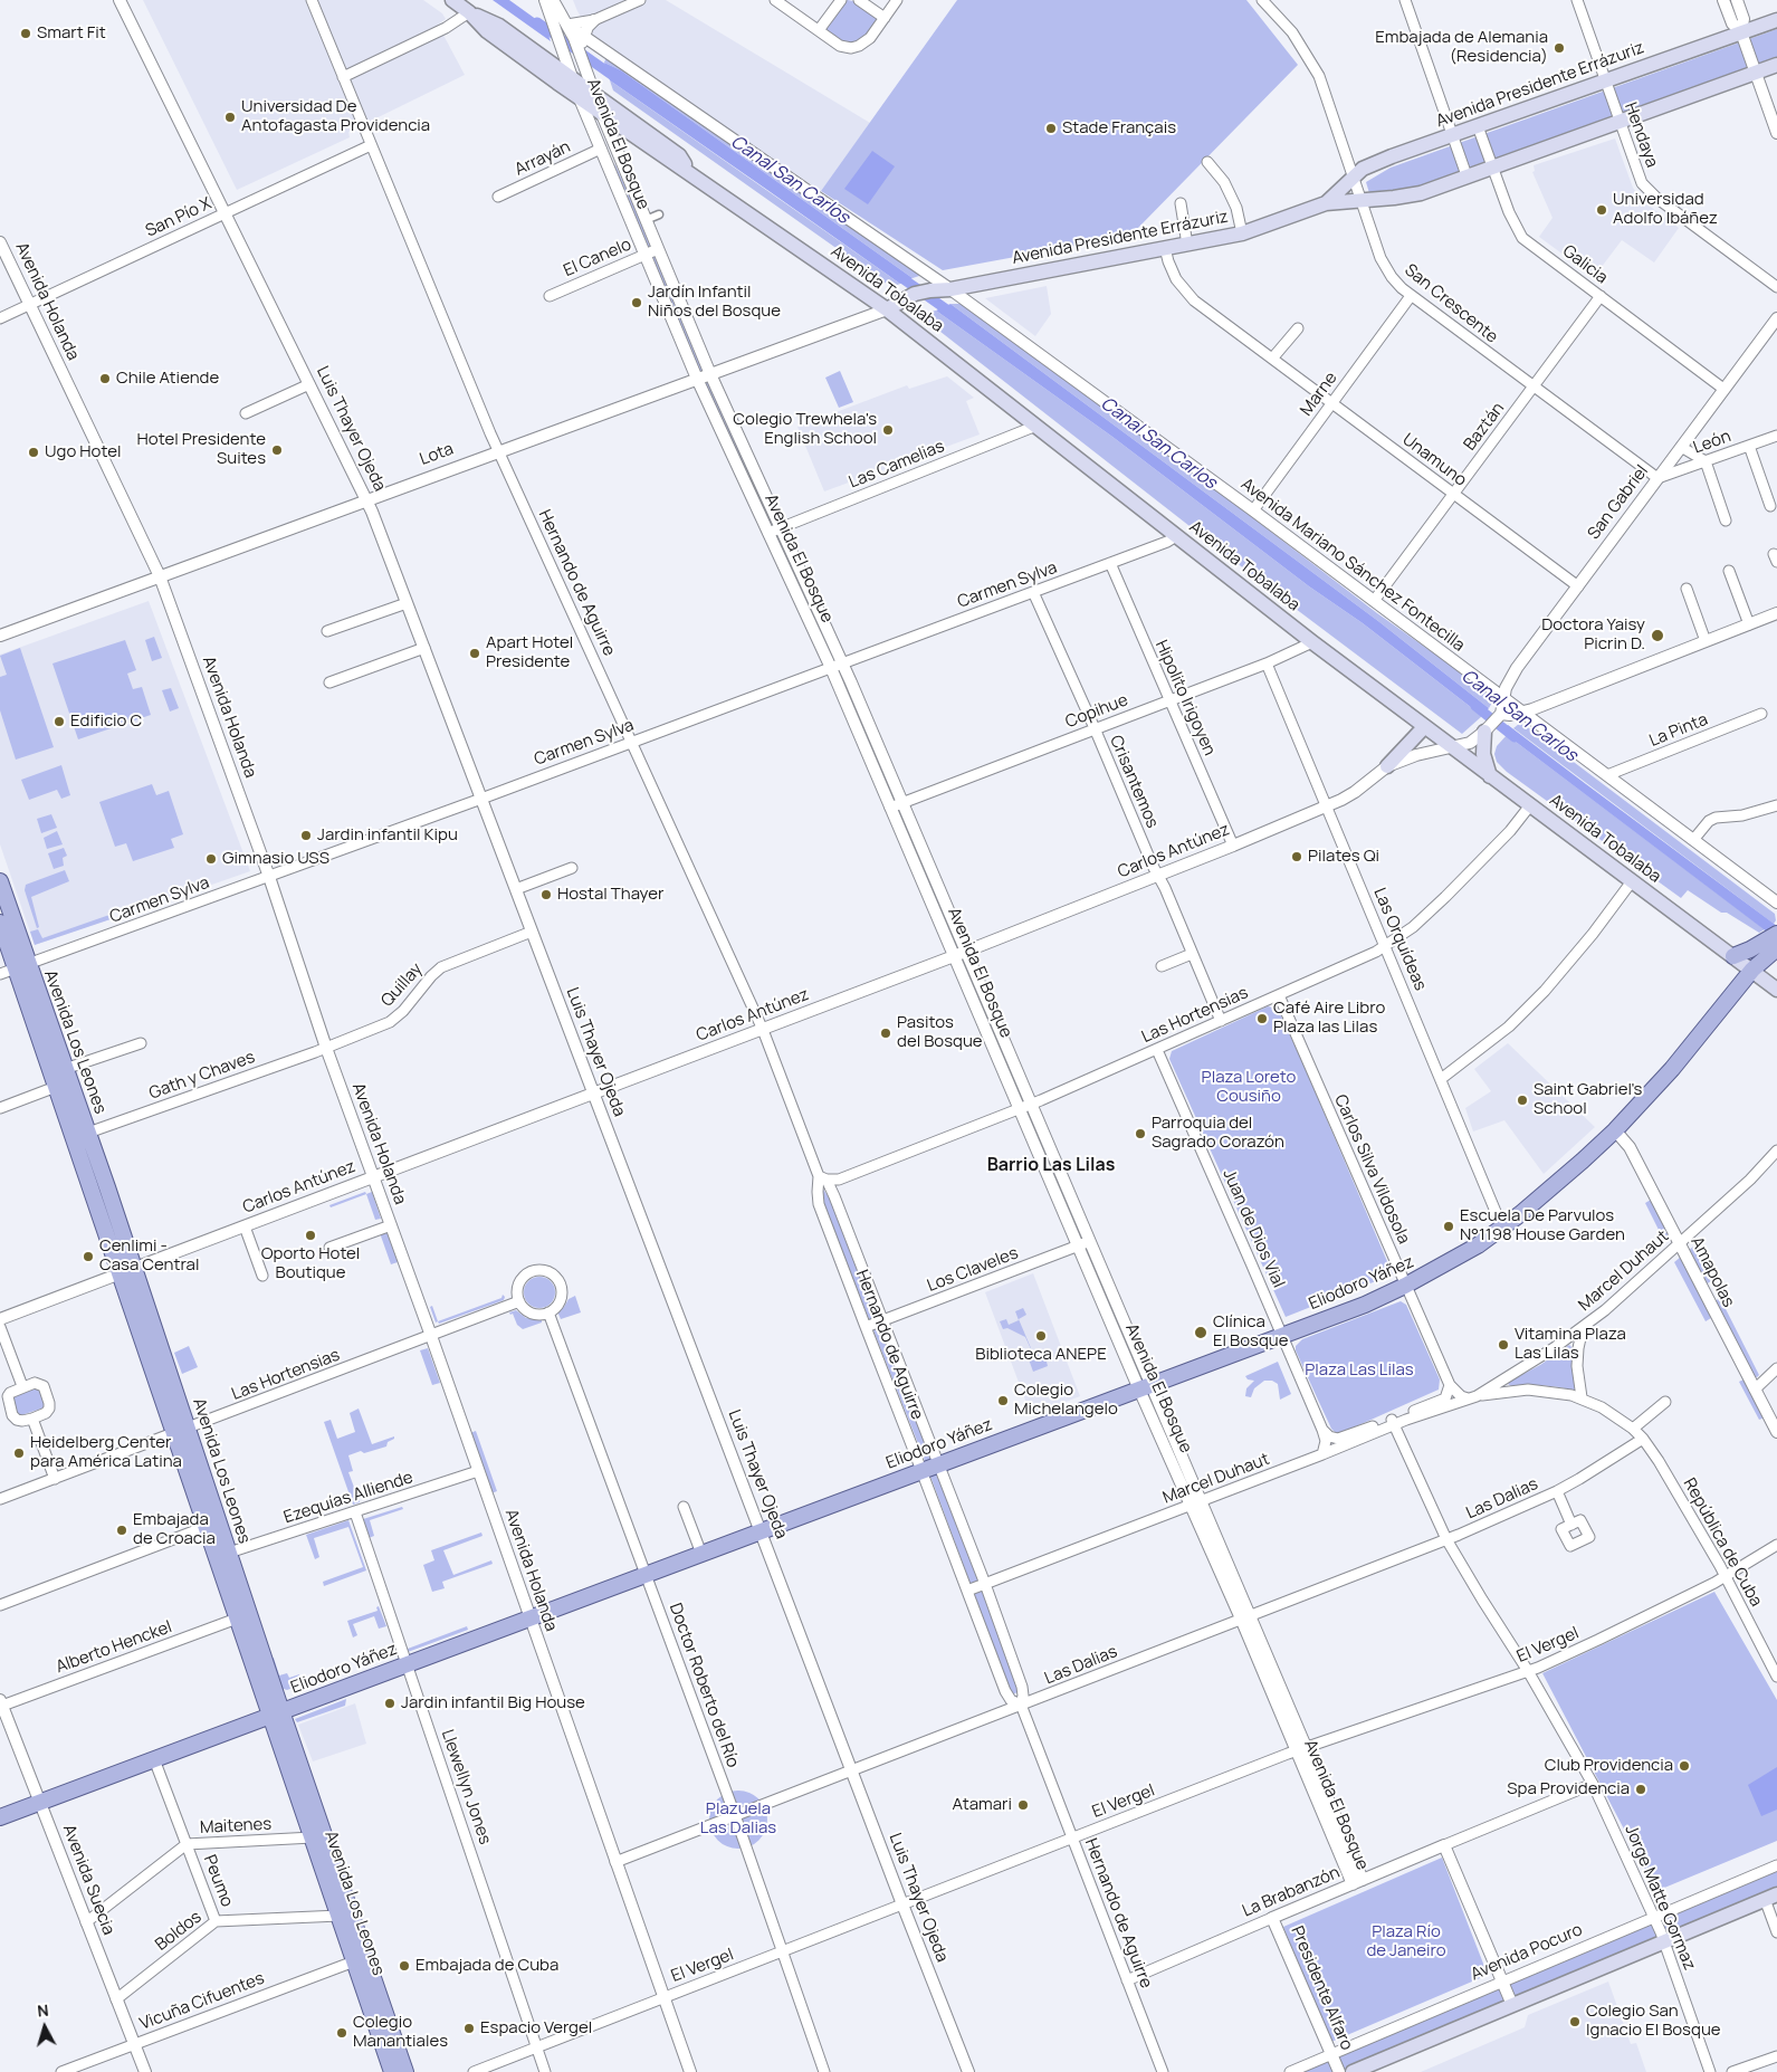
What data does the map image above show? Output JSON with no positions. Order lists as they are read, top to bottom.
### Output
{
  "streets": {
    "main road": [
      "Avenida Presidente Errázuriz",
      "Avenida Tobalaba",
      "Lota",
      "Avenida Los Leones",
      "Eliodoro Yáñez"
    ],
    "street": [
      "Hendaya",
      "Avenida El Bosque",
      "Arrayán",
      "San Pío X",
      "El Canelo",
      "Galicia",
      "Avenida Holanda",
      "San Crescente",
      "Marne",
      "Baztán",
      "Luis Thayer Ojeda",
      "León",
      "Unamuno",
      "Las Camelias",
      "San Gabriel",
      "Avenida Mariano Sánchez Fontecilla",
      "Hernando de Aguirre",
      "Carmen Sylva",
      "Hipolito Irigoyen",
      "Copihue",
      "La Pinta",
      "Crisantemos",
      "Carlos Antúnez",
      "Las Orquídeas",
      "Quillay",
      "Las Hortensias",
      "Gath y Chaves",
      "Carlos Silva Vildosola",
      "Juan de Dios Vial",
      "Los Claveles",
      "Marcel Duhaut",
      "Amapolas",
      "Ezequías Alliende",
      "Las Dalias",
      "República de Cuba",
      "El Vergel",
      "Alberto Henckel",
      "Doctor Roberto del Río",
      "Llewellyn Jones",
      "Maitenes",
      "Avenida Suecia",
      "Peumo",
      "La Brabanzón",
      "Jorge Matte Gormaz",
      "Boldos",
      "Avenida Pocuro",
      "Presidente Alfaro",
      "Vicuña Cifuentes"
    ]
  },
  "crossings": [
    ["Avenida Presidente Errázuriz", "Hendaya"],
    ["Avenida Presidente Errázuriz", "Galicia"],
    ["Avenida Presidente Errázuriz", "San Crescente"],
    ["Avenida Presidente Errázuriz", "Lota"],
    ["Avenida Presidente Errázuriz", "Unamuno"],
    ["Avenida Presidente Errázuriz", "Avenida Mariano Sánchez Fontecilla"],
    ["Avenida El Bosque", "Arrayán"],
    ["Avenida El Bosque", "El Canelo"],
    ["Avenida El Bosque", "Avenida Tobalaba"],
    ["Avenida El Bosque", "Lota"],
    ["Avenida El Bosque", "Las Camelias"],
    ["Avenida El Bosque", "Avenida Mariano Sánchez Fontecilla"],
    ["Avenida El Bosque", "Carmen Sylva"],
    ["Avenida El Bosque", "Copihue"],
    ["Avenida El Bosque", "Carlos Antúnez"],
    ["Avenida El Bosque", "Las Hortensias"],
    ["Avenida El Bosque", "Los Claveles"],
    ["Avenida El Bosque", "Marcel Duhaut"],
    ["Avenida El Bosque", "Eliodoro Yáñez"],
    ["Avenida El Bosque", "Las Dalias"],
    ["Avenida El Bosque", "El Vergel"],
    ["Avenida El Bosque", "La Brabanzón"],
    ["San Pío X", "Avenida Holanda"],
    ["San Pío X", "Luis Thayer Ojeda"],
    ["San Pío X", "Hernando de Aguirre"],
    ["Galicia", "Baztán"],
    ["Galicia", "San Gabriel"],
    ["Avenida Tobalaba", "Lota"],
    ["Avenida Tobalaba", "Las Camelias"],
    ["Avenida Tobalaba", "Carmen Sylva"],
    ["Avenida Tobalaba", "Copihue"],
    ["Avenida Tobalaba", "Carlos Antúnez"],
    ["Avenida Tobalaba", "Las Hortensias"],
    ["Avenida Tobalaba", "Eliodoro Yáñez"],
    ["Avenida Holanda", "Lota"],
    ["Avenida Holanda", "Carmen Sylva"],
    ["Avenida Holanda", "Carlos Antúnez"],
    ["Avenida Holanda", "Quillay"],
    ["Avenida Holanda", "Las Hortensias"],
    ["Avenida Holanda", "Gath y Chaves"],
    ["Avenida Holanda", "Eliodoro Yáñez"],
    ["Avenida Holanda", "Ezequías Alliende"],
    ["Avenida Holanda", "Las Dalias"],
    ["Avenida Holanda", "El Vergel"],
    ["San Crescente", "Marne"],
    ["San Crescente", "Baztán"],
    ["San Crescente", "León"],
    ["San Crescente", "San Gabriel"],
    ["Marne", "Unamuno"],
    ["Marne", "Avenida Mariano Sánchez Fontecilla"],
    ["Baztán", "Unamuno"],
    ["Baztán", "Avenida Mariano Sánchez Fontecilla"],
    ["Luis Thayer Ojeda", "Lota"],
    ["Luis Thayer Ojeda", "Carmen Sylva"],
    ["Luis Thayer Ojeda", "Carlos Antúnez"],
    ["Luis Thayer Ojeda", "Quillay"],
    ["Luis Thayer Ojeda", "Eliodoro Yáñez"],
    ["Luis Thayer Ojeda", "Las Dalias"],
    ["Luis Thayer Ojeda", "El Vergel"],
    ["León", "San Gabriel"],
    ["Lota", "Avenida Mariano Sánchez Fontecilla"],
    ["Lota", "Hernando de Aguirre"],
    ["Unamuno", "San Gabriel"],
    ["San Gabriel", "Avenida Mariano Sánchez Fontecilla"],
    ["San Gabriel", "Carlos Antúnez"],
    ["Avenida Mariano Sánchez Fontecilla", "La Pinta"],
    ["Hernando de Aguirre", "Carmen Sylva"],
    ["Hernando de Aguirre", "Carlos Antúnez"],
    ["Hernando de Aguirre", "Las Hortensias"],
    ["Hernando de Aguirre", "Los Claveles"],
    ["Hernando de Aguirre", "Marcel Duhaut"],
    ["Hernando de Aguirre", "Eliodoro Yáñez"],
    ["Hernando de Aguirre", "Las Dalias"],
    ["Hernando de Aguirre", "El Vergel"],
    ["Hernando de Aguirre", "La Brabanzón"],
    ["Carmen Sylva", "Hipolito Irigoyen"],
    ["Carmen Sylva", "Crisantemos"],
    ["Carmen Sylva", "Avenida Los Leones"],
    ["Hipolito Irigoyen", "Copihue"],
    ["Hipolito Irigoyen", "Carlos Antúnez"],
    ["Copihue", "Crisantemos"],
    ["Copihue", "Las Orquídeas"],
    ["Crisantemos", "Carlos Antúnez"],
    ["Crisantemos", "Las Hortensias"],
    ["Carlos Antúnez", "Las Orquídeas"],
    ["Carlos Antúnez", "Avenida Los Leones"],
    ["Las Orquídeas", "Las Hortensias"],
    ["Las Orquídeas", "Eliodoro Yáñez"],
    ["Quillay", "Gath y Chaves"],
    ["Las Hortensias", "Avenida Los Leones"],
    ["Las Hortensias", "Carlos Silva Vildosola"],
    ["Las Hortensias", "Juan de Dios Vial"],
    ["Las Hortensias", "Doctor Roberto del Río"],
    ["Avenida Los Leones", "Gath y Chaves"],
    ["Avenida Los Leones", "Eliodoro Yáñez"],
    ["Avenida Los Leones", "Ezequías Alliende"],
    ["Avenida Los Leones", "Alberto Henckel"],
    ["Avenida Los Leones", "Maitenes"],
    ["Avenida Los Leones", "Boldos"],
    ["Avenida Los Leones", "Vicuña Cifuentes"],
    ["Carlos Silva Vildosola", "Marcel Duhaut"],
    ["Carlos Silva Vildosola", "Eliodoro Yáñez"],
    ["Juan de Dios Vial", "Marcel Duhaut"],
    ["Juan de Dios Vial", "Eliodoro Yáñez"],
    ["Marcel Duhaut", "Amapolas"],
    ["Marcel Duhaut", "República de Cuba"],
    ["Marcel Duhaut", "Jorge Matte Gormaz"],
    ["Amapolas", "Eliodoro Yáñez"],
    ["Eliodoro Yáñez", "Doctor Roberto del Río"],
    ["Eliodoro Yáñez", "Llewellyn Jones"],
    ["Eliodoro Yáñez", "Avenida Suecia"],
    ["Eliodoro Yáñez", "Peumo"],
    ["Ezequías Alliende", "Llewellyn Jones"],
    ["Las Dalias", "República de Cuba"],
    ["Las Dalias", "Doctor Roberto del Río"],
    ["Las Dalias", "Jorge Matte Gormaz"],
    ["República de Cuba", "El Vergel"],
    ["El Vergel", "Doctor Roberto del Río"],
    ["El Vergel", "Llewellyn Jones"],
    ["El Vergel", "Jorge Matte Gormaz"],
    ["Alberto Henckel", "Avenida Suecia"],
    ["Maitenes", "Avenida Suecia"],
    ["Maitenes", "Peumo"],
    ["Avenida Suecia", "Boldos"],
    ["Avenida Suecia", "Vicuña Cifuentes"],
    ["Peumo", "Boldos"],
    ["La Brabanzón", "Jorge Matte Gormaz"],
    ["La Brabanzón", "Presidente Alfaro"],
    ["Jorge Matte Gormaz", "Avenida Pocuro"],
    ["Avenida Pocuro", "Presidente Alfaro"]
  ],
  "districts": ["Barrio Las Lilas"],
  "water": ["Canal San Carlos"],
  "parks": [
    "Plaza Loreto Cousiño",
    "Plaza Las Lilas",
    "Plazuela Las Dalias",
    "Plaza Río de Janeiro"
  ],
  "places": [
    "Smart Fit",
    "Embajada de Alemania (Residencia)",
    "Universidad De Antofagasta Providencia",
    "Stade Français",
    "Universidad Adolfo Ibáñez",
    "Jardín Infantil Niños del Bosque",
    "Chile Atiende",
    "Colegio Trewhela's English School",
    "Hotel Presidente Suites",
    "Ugo Hotel",
    "Doctora Yaisy Picrin D.",
    "Apart Hotel Presidente",
    "Edificio C",
    "Jardin infantil Kipu",
    "Pilates Qi",
    "Gimnasio USS",
    "Hostal Thayer",
    "Café Aire Libro Plaza las Lilas",
    "Pasitos del Bosque",
    "Saint Gabriel's School",
    "Parroquia del Sagrado Corazón",
    "Escuela De Parvulos N°1198 House Garden",
    "Oporto Hotel Boutique",
    "Cenlimi - Casa Central",
    "Clínica El Bosque",
    "Biblioteca ANEPE",
    "Vitamina Plaza Las Lilas",
    "Colegio Michelangelo",
    "Heidelberg Center para América Latina",
    "Embajada de Croacia",
    "Jardin infantil Big House",
    "Club Providencia",
    "Spa Providencia",
    "Atamari",
    "Embajada de Cuba",
    "Colegio San Ignacio El Bosque",
    "Espacio Vergel",
    "Colegio Manantiales"
  ],
  "north": "top"
}
